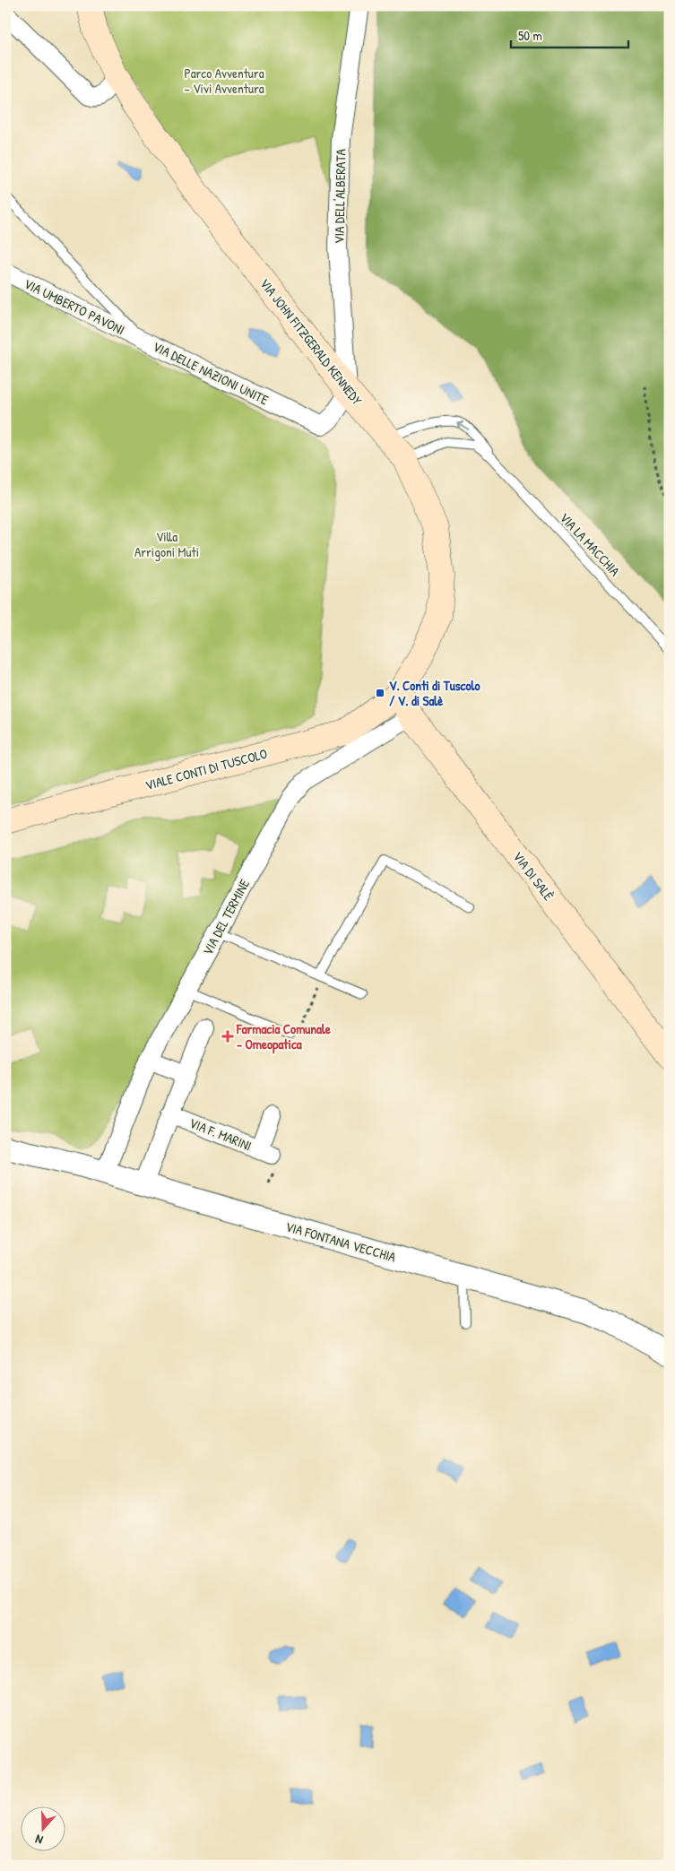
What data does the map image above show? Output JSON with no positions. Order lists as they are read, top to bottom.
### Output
{
  "streets": {
    "main road": ["VIA JOHN FITZGERALD KENNEDY", "VIALE CONTI DI TUSCOLO", "VIA DI SALÈ"],
    "street": [
      "VIA DELL'ALBERATA",
      "VIA UMBERTO PAVONI",
      "VIA DELLE NAZIONI UNITE",
      "VIA DEL TERMINE",
      "VIA F. MARINI",
      "VIA FONTANA VECCHIA"
    ],
    "lane": ["VIA LA MACCHIA"]
  },
  "crossings": [
    ["VIA DELL'ALBERATA", "VIA JOHN FITZGERALD KENNEDY"],
    ["VIA DELL'ALBERATA", "VIA DELLE NAZIONI UNITE"],
    ["VIA UMBERTO PAVONI", "VIA DELLE NAZIONI UNITE"],
    ["VIA JOHN FITZGERALD KENNEDY", "VIA DELLE NAZIONI UNITE"],
    ["VIA JOHN FITZGERALD KENNEDY", "VIA LA MACCHIA"],
    ["VIA JOHN FITZGERALD KENNEDY", "VIALE CONTI DI TUSCOLO"],
    ["VIA JOHN FITZGERALD KENNEDY", "VIA DI SALÈ"],
    ["VIA JOHN FITZGERALD KENNEDY", "VIA DEL TERMINE"],
    ["VIALE CONTI DI TUSCOLO", "VIA DI SALÈ"],
    ["VIALE CONTI DI TUSCOLO", "VIA DEL TERMINE"],
    ["VIA DI SALÈ", "VIA DEL TERMINE"],
    ["VIA DEL TERMINE", "VIA FONTANA VECCHIA"]
  ],
  "parks": ["Parco Avventura – Vivi Avventura", "Villa Arrigoni Muti"],
  "places": {
    "transit": ["V. Conti di Tuscolo / V. di Salè"],
    "health": ["Farmacia Comunale - Omeopatica"]
  },
  "scale_bar": "50 m",
  "north": "bottom"
}
